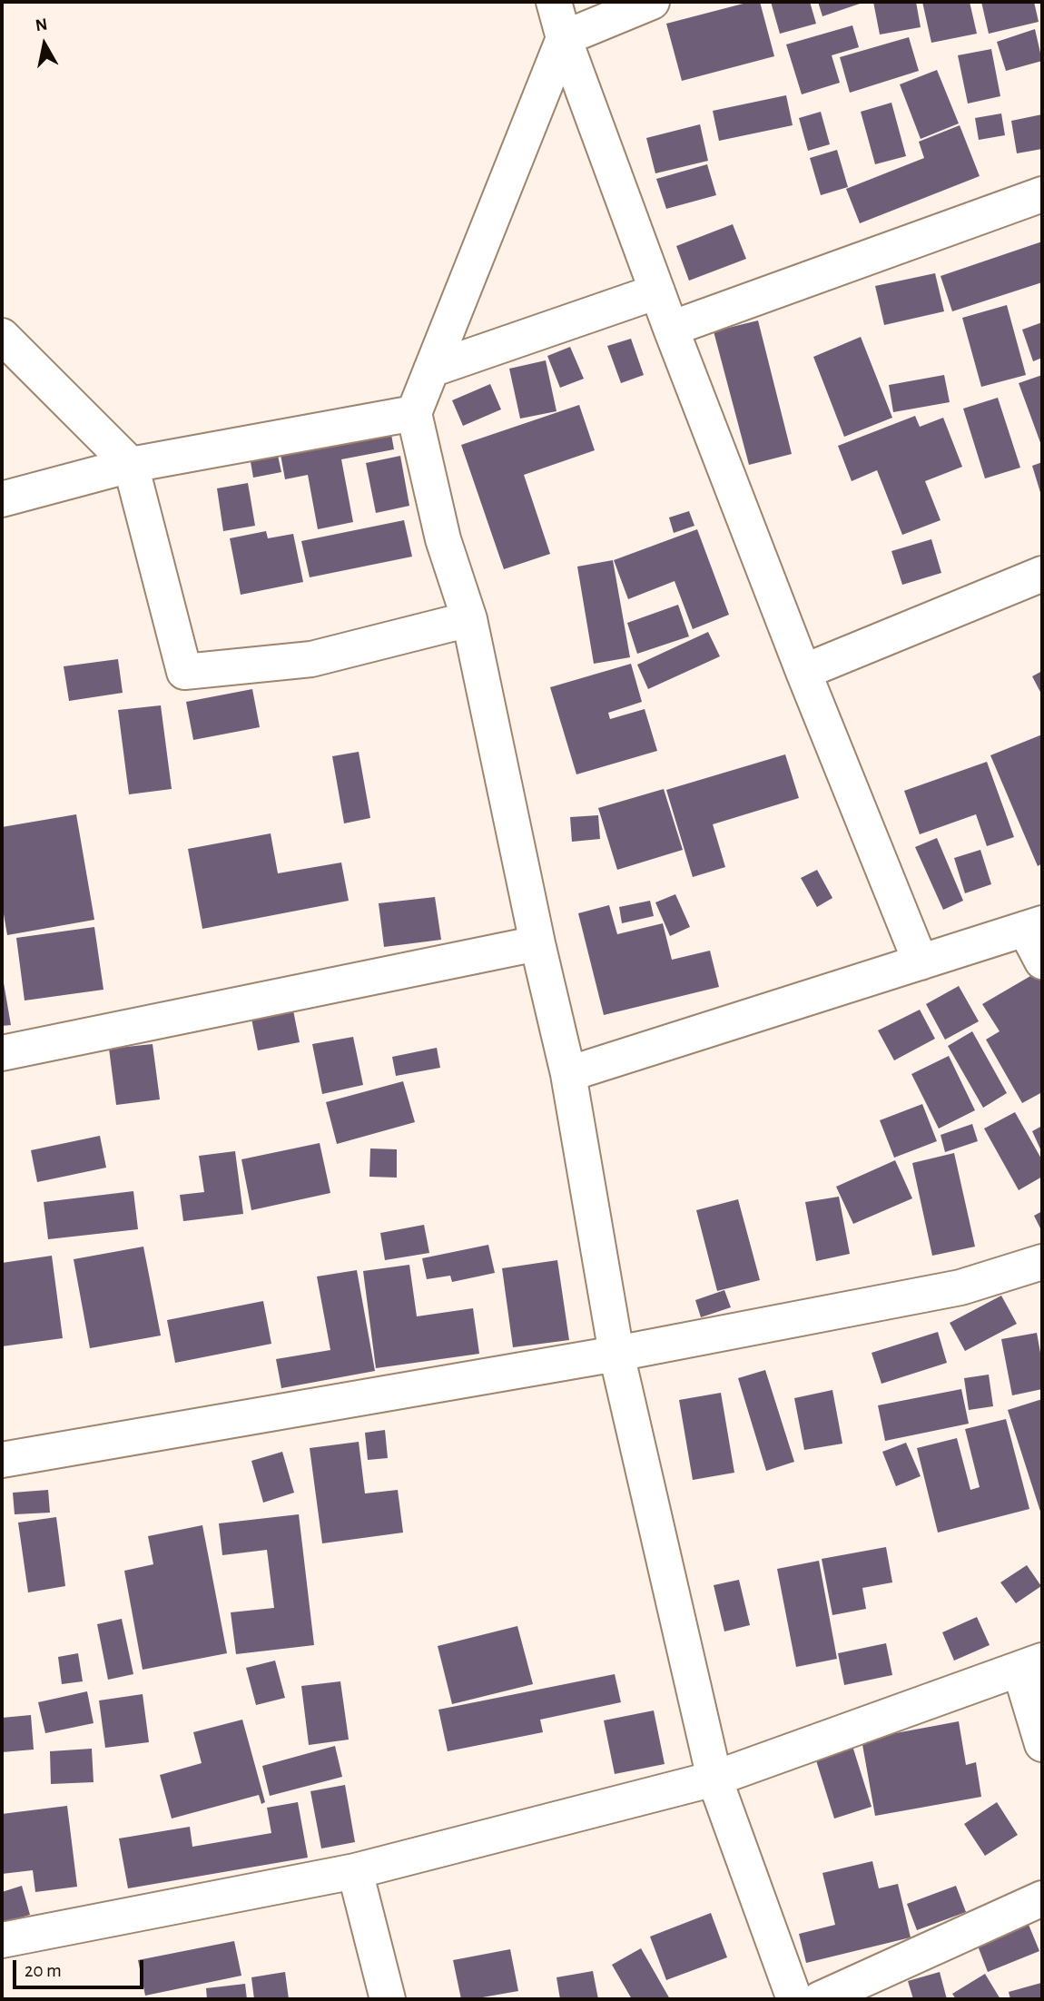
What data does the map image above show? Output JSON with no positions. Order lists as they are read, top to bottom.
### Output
{
  "scale_bar": "20 m",
  "north": "top"
}
